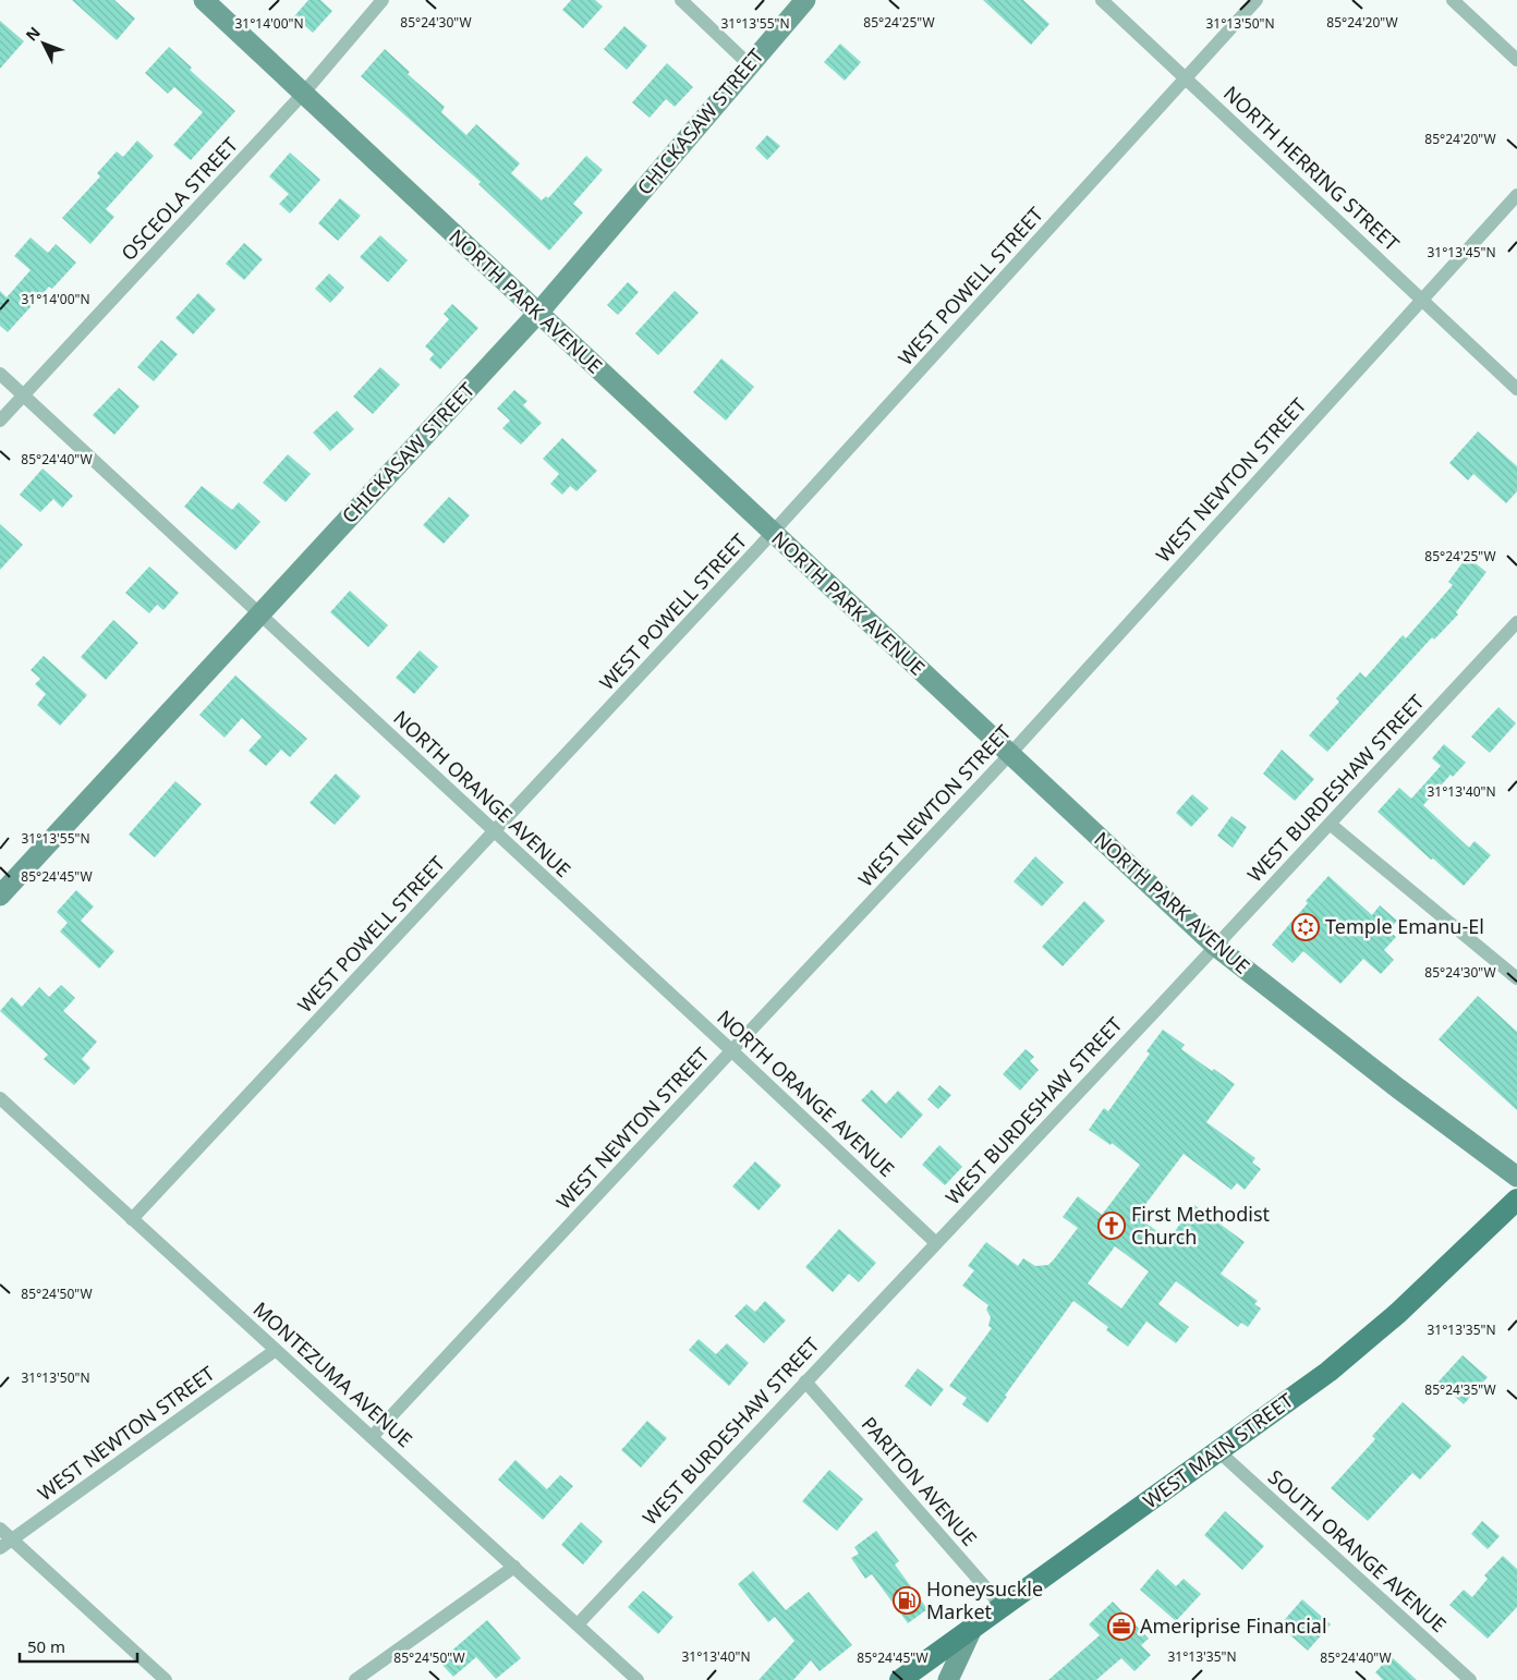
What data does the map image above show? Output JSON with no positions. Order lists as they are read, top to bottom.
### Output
{
  "streets": {
    "main road": ["WEST MAIN STREET"],
    "street": [
      "CHICKASAW STREET",
      "NORTH HERRING STREET",
      "OSCEOLA STREET",
      "WEST POWELL STREET",
      "NORTH PARK AVENUE",
      "WEST NEWTON STREET",
      "WEST BURDESHAW STREET",
      "NORTH ORANGE AVENUE",
      "MONTEZUMA AVENUE",
      "PARITON AVENUE",
      "SOUTH ORANGE AVENUE"
    ]
  },
  "crossings": [
    ["CHICKASAW STREET", "NORTH PARK AVENUE"],
    ["CHICKASAW STREET", "NORTH ORANGE AVENUE"],
    ["NORTH HERRING STREET", "WEST POWELL STREET"],
    ["NORTH HERRING STREET", "WEST NEWTON STREET"],
    ["OSCEOLA STREET", "NORTH PARK AVENUE"],
    ["OSCEOLA STREET", "NORTH ORANGE AVENUE"],
    ["WEST POWELL STREET", "NORTH PARK AVENUE"],
    ["WEST POWELL STREET", "NORTH ORANGE AVENUE"],
    ["WEST POWELL STREET", "MONTEZUMA AVENUE"],
    ["NORTH PARK AVENUE", "WEST NEWTON STREET"],
    ["NORTH PARK AVENUE", "WEST BURDESHAW STREET"],
    ["WEST NEWTON STREET", "NORTH ORANGE AVENUE"],
    ["WEST NEWTON STREET", "MONTEZUMA AVENUE"],
    ["WEST BURDESHAW STREET", "NORTH ORANGE AVENUE"],
    ["WEST BURDESHAW STREET", "MONTEZUMA AVENUE"],
    ["WEST BURDESHAW STREET", "PARITON AVENUE"],
    ["WEST MAIN STREET", "PARITON AVENUE"],
    ["WEST MAIN STREET", "SOUTH ORANGE AVENUE"]
  ],
  "places": {
    "synagogue": ["Temple Emanu-El"],
    "church": ["First Methodist Church"],
    "fuel station": ["Honeysuckle Market"],
    "office": ["Ameriprise Financial"]
  },
  "scale_bar": "50 m",
  "north": "top left",
  "coordinates": [
    "85°24'30\"W",
    "85°24'25\"W",
    "85°24'20\"W",
    "31°14'00\"N",
    "31°13'55\"N",
    "31°13'50\"N",
    "31°13'45\"N",
    "85°24'40\"W",
    "31°13'40\"N",
    "85°24'45\"W",
    "85°24'50\"W",
    "31°13'35\"N",
    "85°24'35\"W"
  ]
}
